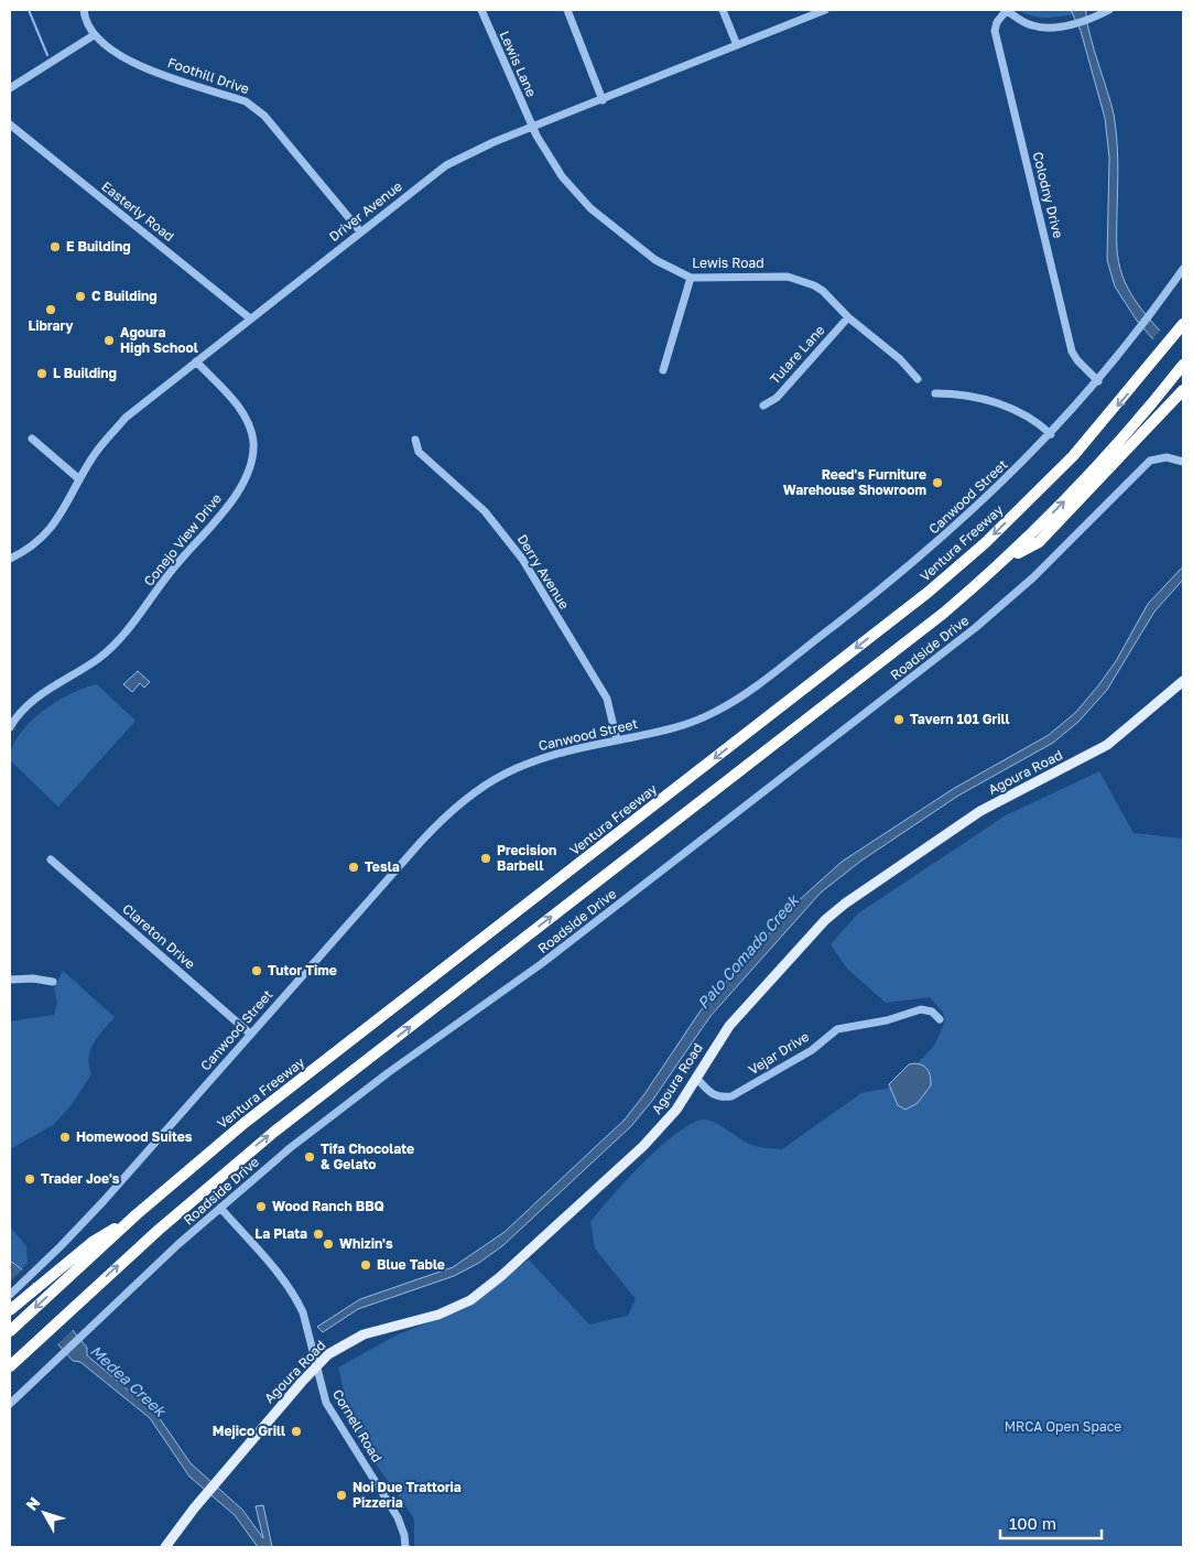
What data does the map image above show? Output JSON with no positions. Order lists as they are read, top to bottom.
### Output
{
  "streets": {
    "highway": ["Ventura Freeway"],
    "main road": ["Agoura Road"],
    "street": [
      "Lewis Lane",
      "Foothill Drive",
      "Colodny Drive",
      "Easterly Road",
      "Driver Avenue",
      "Lewis Road",
      "Tulare Lane",
      "Canwood Street",
      "Conejo View Drive",
      "Derry Avenue",
      "Roadside Drive",
      "Clareton Drive",
      "Vejar Drive",
      "Cornell Road"
    ]
  },
  "crossings": [
    ["Lewis Lane", "Driver Avenue"],
    ["Lewis Lane", "Lewis Road"],
    ["Foothill Drive", "Driver Avenue"],
    ["Colodny Drive", "Canwood Street"],
    ["Easterly Road", "Driver Avenue"],
    ["Driver Avenue", "Lewis Road"],
    ["Driver Avenue", "Conejo View Drive"],
    ["Lewis Road", "Tulare Lane"],
    ["Canwood Street", "Derry Avenue"],
    ["Canwood Street", "Clareton Drive"],
    ["Roadside Drive", "Cornell Road"],
    ["Agoura Road", "Vejar Drive"],
    ["Agoura Road", "Cornell Road"]
  ],
  "water": ["Palo Comado Creek", "Medea Creek"],
  "parks": ["MRCA Open Space"],
  "places": [
    "E Building",
    "C Building",
    "Library",
    "Agoura High School",
    "L Building",
    "Reed's Furniture Warehouse Showroom",
    "Tavern 101 Grill",
    "Precision Barbell",
    "Tesla",
    "Tutor Time",
    "Homewood Suites",
    "Tifa Chocolate & Gelato",
    "Trader Joe's",
    "Wood Ranch BBQ",
    "La Plata",
    "Whizin's",
    "Blue Table",
    "Mejico Grill",
    "Noi Due Trattoria Pizzeria"
  ],
  "scale_bar": "100 m",
  "north": "top left"
}
